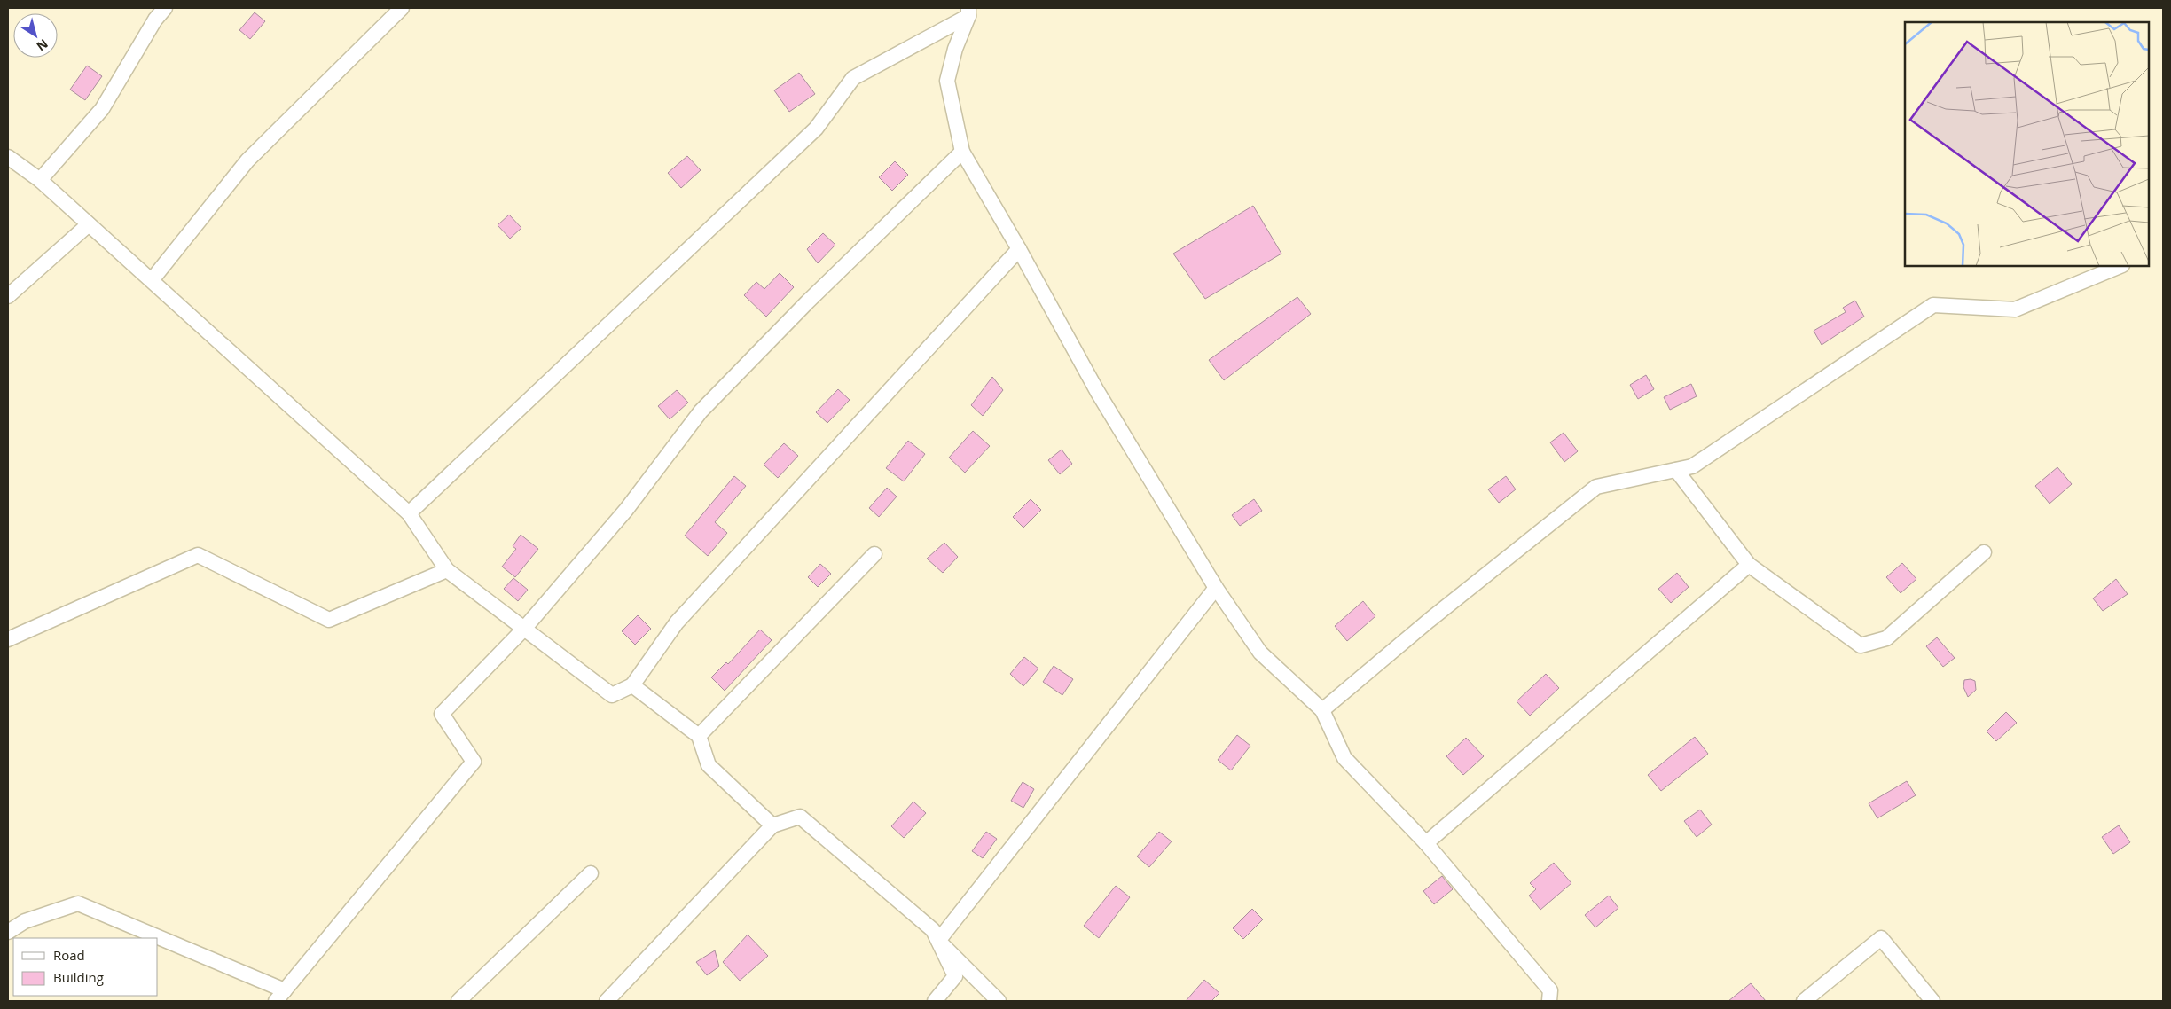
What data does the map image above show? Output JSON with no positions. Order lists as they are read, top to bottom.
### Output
{
  "legend": ["Road", "Building"],
  "north": "bottom right"
}
